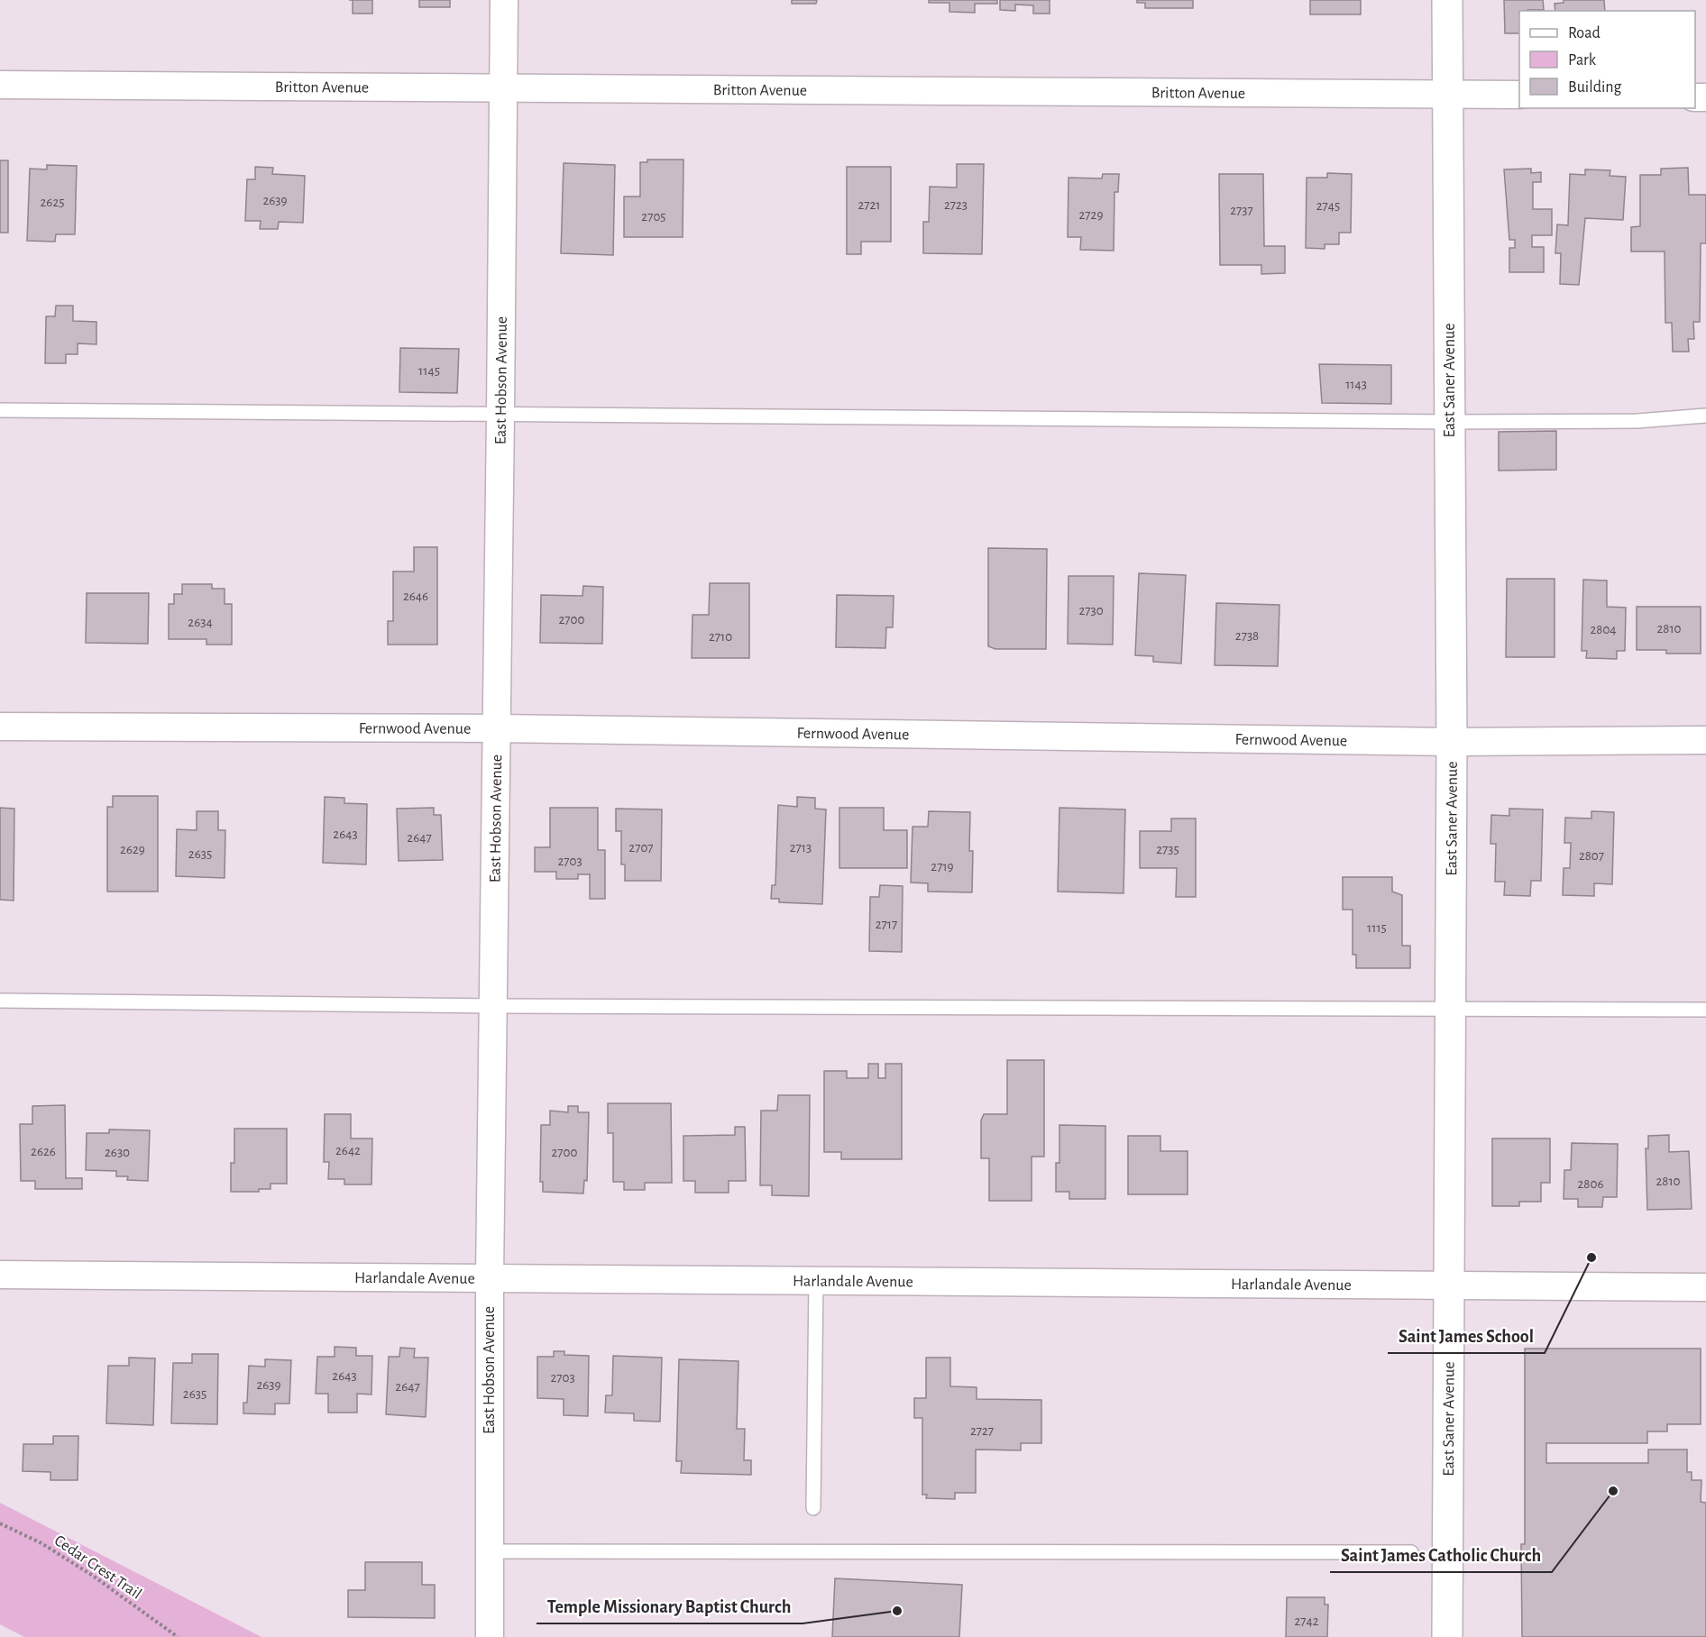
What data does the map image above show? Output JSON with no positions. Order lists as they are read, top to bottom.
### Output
{
  "streets": {
    "street": [
      "Britton Avenue",
      "East Hobson Avenue",
      "East Saner Avenue",
      "Fernwood Avenue",
      "Harlandale Avenue"
    ],
    "path": ["Cedar Crest Trail"]
  },
  "crossings": [
    ["Britton Avenue", "East Hobson Avenue"],
    ["Britton Avenue", "East Saner Avenue"],
    ["East Hobson Avenue", "Fernwood Avenue"],
    ["East Hobson Avenue", "Harlandale Avenue"],
    ["East Saner Avenue", "Fernwood Avenue"],
    ["East Saner Avenue", "Harlandale Avenue"]
  ],
  "places": ["Saint James School", "Saint James Catholic Church", "Temple Missionary Baptist Church"],
  "house_numbers": [
    "2639",
    "2625",
    "2721",
    "2723",
    "2745",
    "2737",
    "2729",
    "2705",
    "1145",
    "1143",
    "2646",
    "2730",
    "2700",
    "2634",
    "2810",
    "2804",
    "2738",
    "2710",
    "2643",
    "2647",
    "2707",
    "2713",
    "2629",
    "2735",
    "2635",
    "2807",
    "2703",
    "2719",
    "2717",
    "1115",
    "2642",
    "2626",
    "2630",
    "2700",
    "2810",
    "2806",
    "2643",
    "2703",
    "2639",
    "2647",
    "2635",
    "2727",
    "2742"
  ],
  "legend": ["Road", "Park", "Building"]
}
